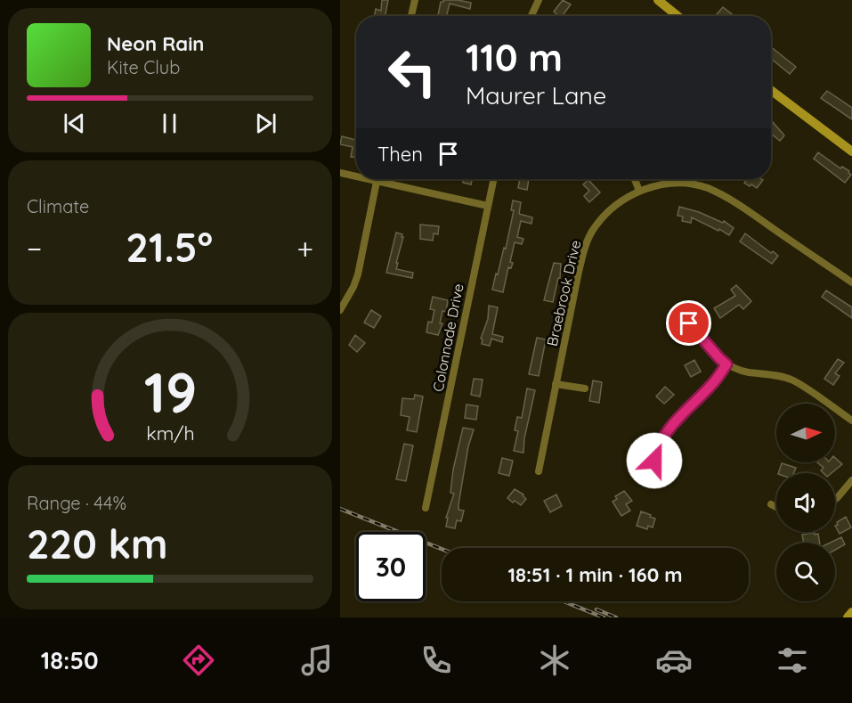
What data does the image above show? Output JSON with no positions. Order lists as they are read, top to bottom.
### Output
{
  "streets": {
    "street": ["Braebrook Drive", "Colonnade Drive"]
  },
  "north": "right",
  "page": {
    "turn": ["110 m", "Maurer Lane"],
    "song": ["Neon Rain", "Kite Club"],
    "then": "Then",
    "tile": [
      "Climate",
      ["Range · 44%", "220 km"]
    ],
    "heat": ["−", "21.5°", "+"],
    "limit": "30",
    "trip": "18:51 · 1 min · 160 m",
    "tabs": "18:50",
    "gauge": ["19", "km/h"]
  }
}
